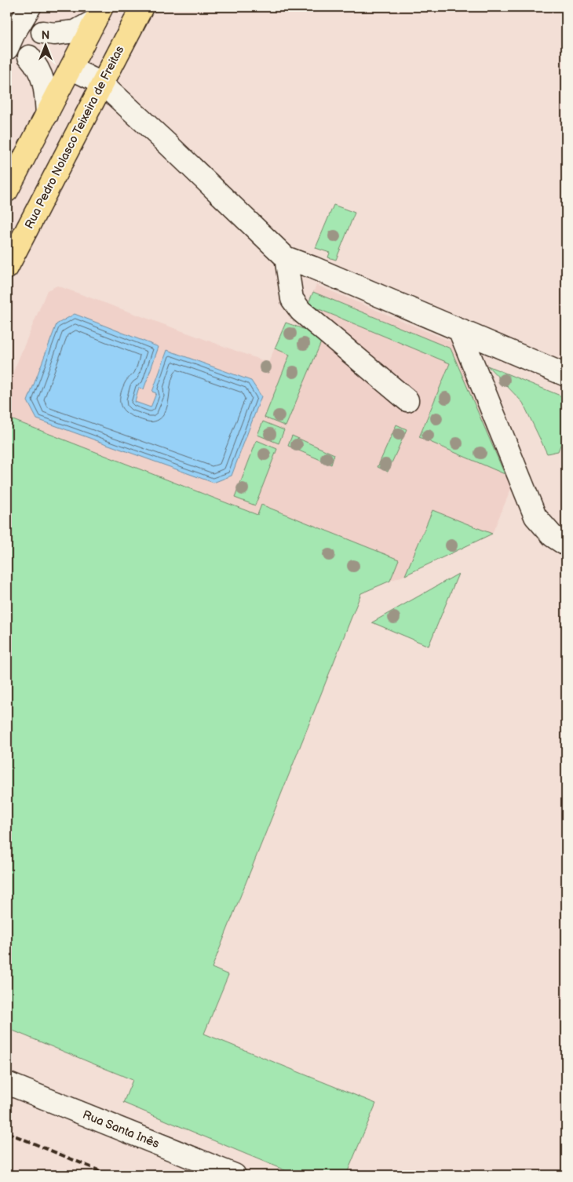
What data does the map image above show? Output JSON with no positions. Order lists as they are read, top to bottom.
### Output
{
  "streets": {
    "main road": ["Rua Pedro Nolasco Teixeira de Freitas"],
    "street": ["Rua Santa Inês"]
  },
  "north": "top"
}
